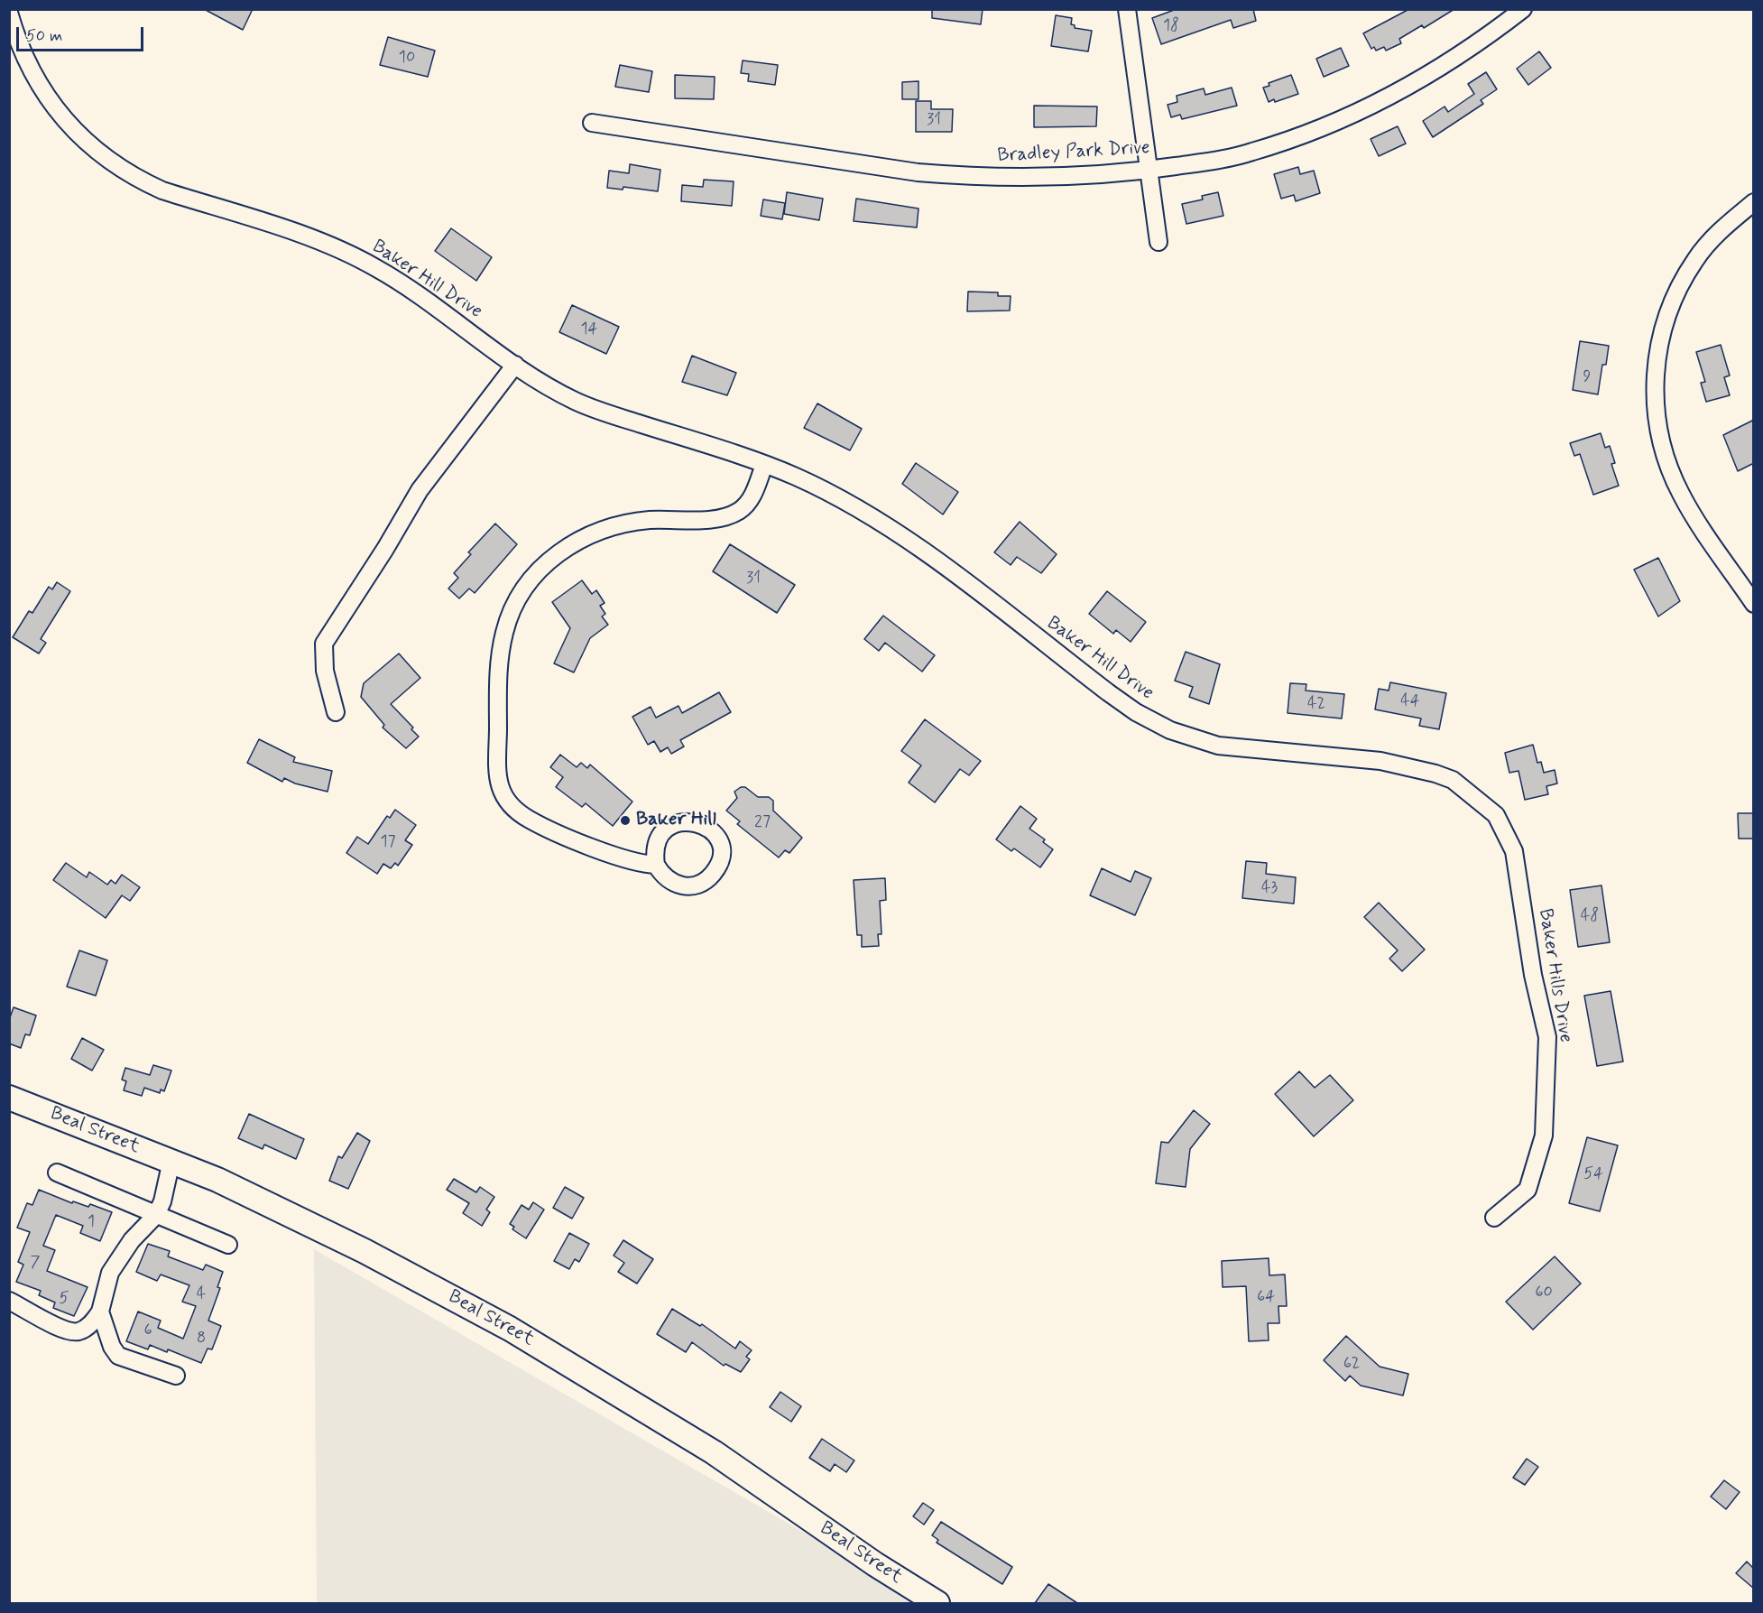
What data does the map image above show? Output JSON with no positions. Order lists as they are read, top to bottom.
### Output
{
  "streets": {
    "street": [
      "Bradley Park Drive",
      "Baker Hill Drive",
      "Baker Hills Drive",
      "Beal Street"
    ]
  },
  "crossings": [
    ["Baker Hill Drive", "Baker Hills Drive"]
  ],
  "places": ["Baker Hill"],
  "house_numbers": [
    "18",
    "10",
    "31",
    "14",
    "9",
    "31",
    "44",
    "42",
    "27",
    "17",
    "43",
    "48",
    "54",
    "1",
    "7",
    "60",
    "4",
    "64",
    "5",
    "6",
    "8",
    "62"
  ],
  "scale_bar": "50 m"
}
